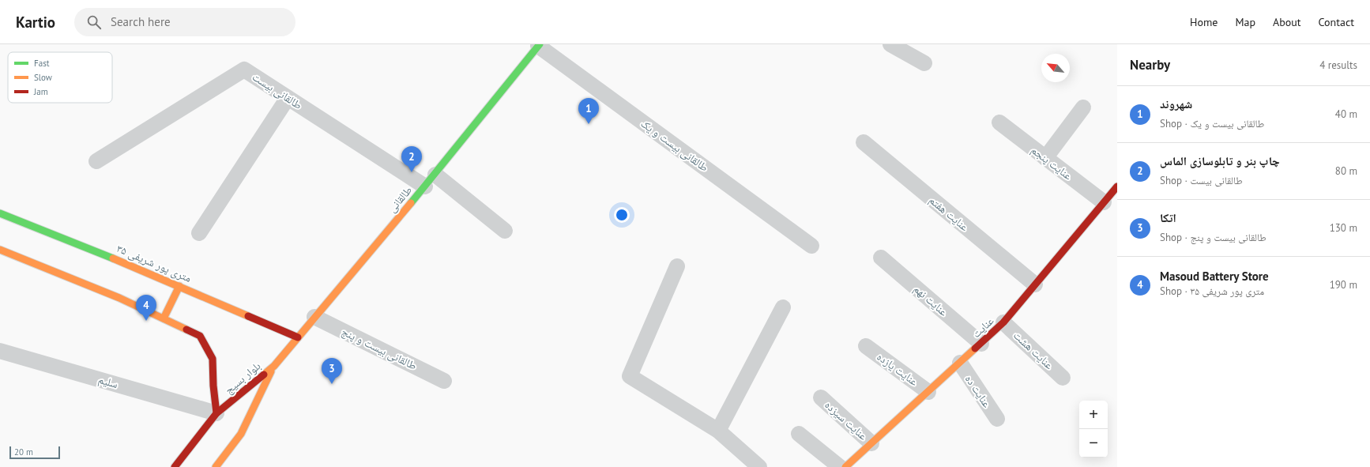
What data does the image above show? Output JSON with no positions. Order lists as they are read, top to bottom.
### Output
{
  "streets": {
    "street": [
      "طالقانی بیست",
      "طالقانی بیست و یک",
      "عنایت پنجم",
      "طالقانی",
      "عنایت هفتم",
      "۳۵ متری پور شریفی",
      "عنایت نهم",
      "عنایت",
      "طالقانی بیست و پنج",
      "عنایت هشت",
      "عنایت یازده",
      "بلوار بسیج",
      "سلیم",
      "عنایت ده",
      "عنایت سیزده"
    ]
  },
  "crossings": [
    ["طالقانی بیست", "طالقانی"],
    ["طالقانی بیست و یک", "طالقانی"],
    ["عنایت پنجم", "عنایت"],
    ["طالقانی", "۳۵ متری پور شریفی"],
    ["طالقانی", "طالقانی بیست و پنج"],
    ["طالقانی", "بلوار بسیج"],
    ["عنایت هفتم", "عنایت"],
    ["عنایت نهم", "عنایت"],
    ["عنایت", "عنایت هشت"],
    ["عنایت", "عنایت یازده"],
    ["عنایت", "عنایت ده"],
    ["عنایت", "عنایت سیزده"],
    ["بلوار بسیج", "سلیم"]
  ],
  "legend": ["Fast", "Slow", "Jam"],
  "scale_bar": "20 m",
  "north": "top left",
  "page": {
    "header": "Kartio",
    "search": "Search here",
    "nav": [
      "Home",
      "Map",
      "About",
      "Contact"
    ],
    "heading": ["Nearby", "4 results"],
    "list": [
      {
        "mark": "1",
        "name": "شهروند",
        "note": "Shop · طالقانی بیست و یک",
        "value": "40 m"
      },
      {
        "mark": "2",
        "name": "چاپ بنر و تابلوسازی الماس",
        "note": "Shop · طالقانی بیست",
        "value": "80 m"
      },
      {
        "mark": "3",
        "name": "اتکا",
        "note": "Shop · طالقانی بیست و پنج",
        "value": "130 m"
      },
      {
        "mark": "4",
        "name": "Masoud Battery Store",
        "note": "Shop · ۳۵ متری پور شریفی",
        "value": "190 m"
      }
    ],
    "pins": [
      "1",
      "2",
      "4",
      "3"
    ],
    "map_buttons": ["+", "−"],
    "scale": "20 m"
  }
}
